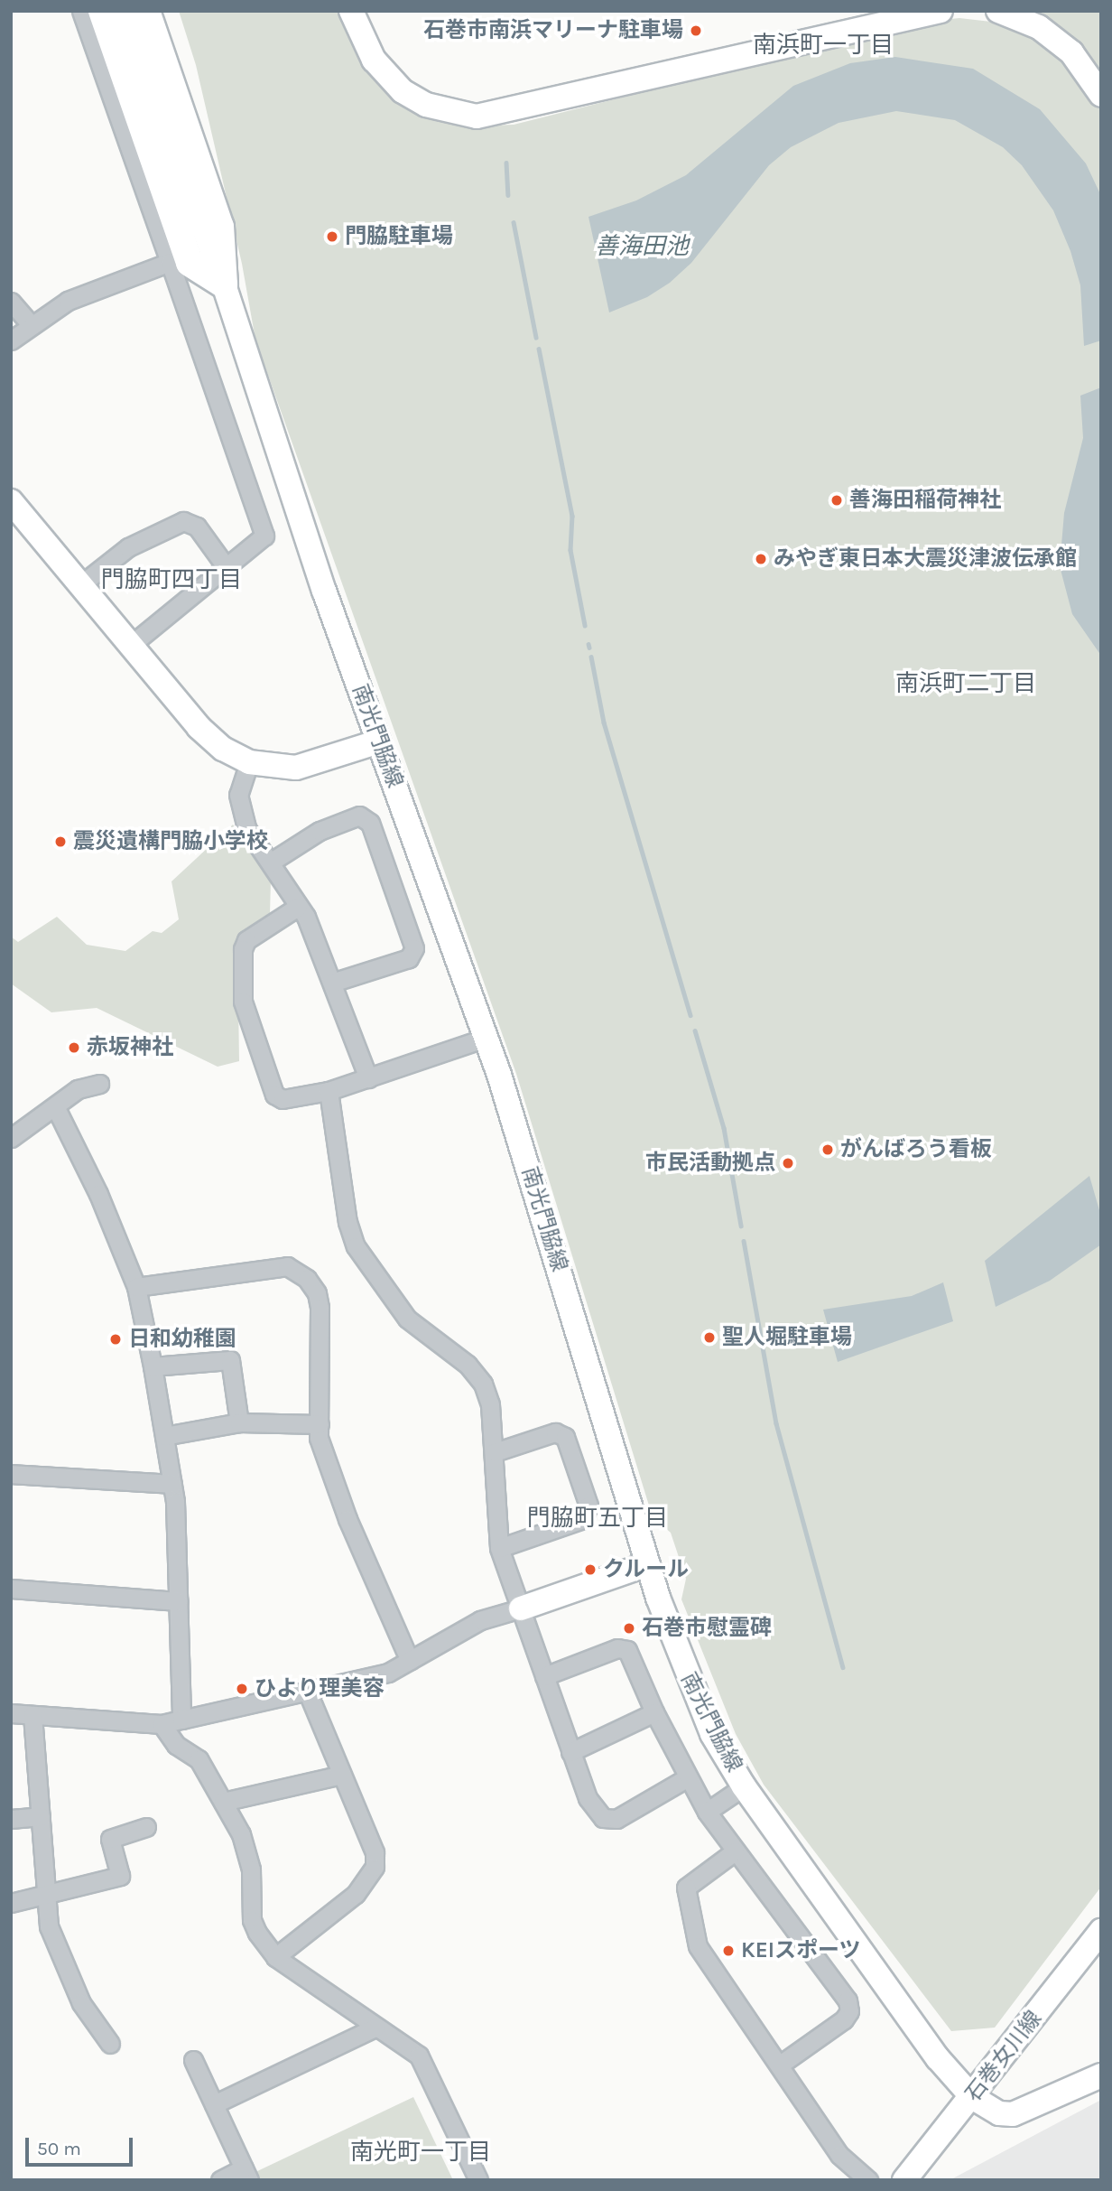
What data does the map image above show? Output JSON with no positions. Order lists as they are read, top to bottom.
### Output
{
  "streets": {
    "street": ["南光門脇線", "石巻女川線"]
  },
  "crossings": [
    ["南光門脇線", "石巻女川線"]
  ],
  "districts": [
    "南浜町一丁目",
    "門脇町四丁目",
    "南浜町二丁目",
    "門脇町五丁目",
    "南光町一丁目"
  ],
  "water": ["善海田池"],
  "places": [
    "石巻市南浜マリーナ駐車場",
    "門脇駐車場",
    "善海田稲荷神社",
    "みやぎ東日本大震災津波伝承館",
    "震災遺構門脇小学校",
    "赤坂神社",
    "がんばろう看板",
    "市民活動拠点",
    "聖人堀駐車場",
    "日和幼稚園",
    "クルール",
    "石巻市慰霊碑",
    "ひより理美容",
    "KEIスポーツ"
  ],
  "scale_bar": "50 m"
}
